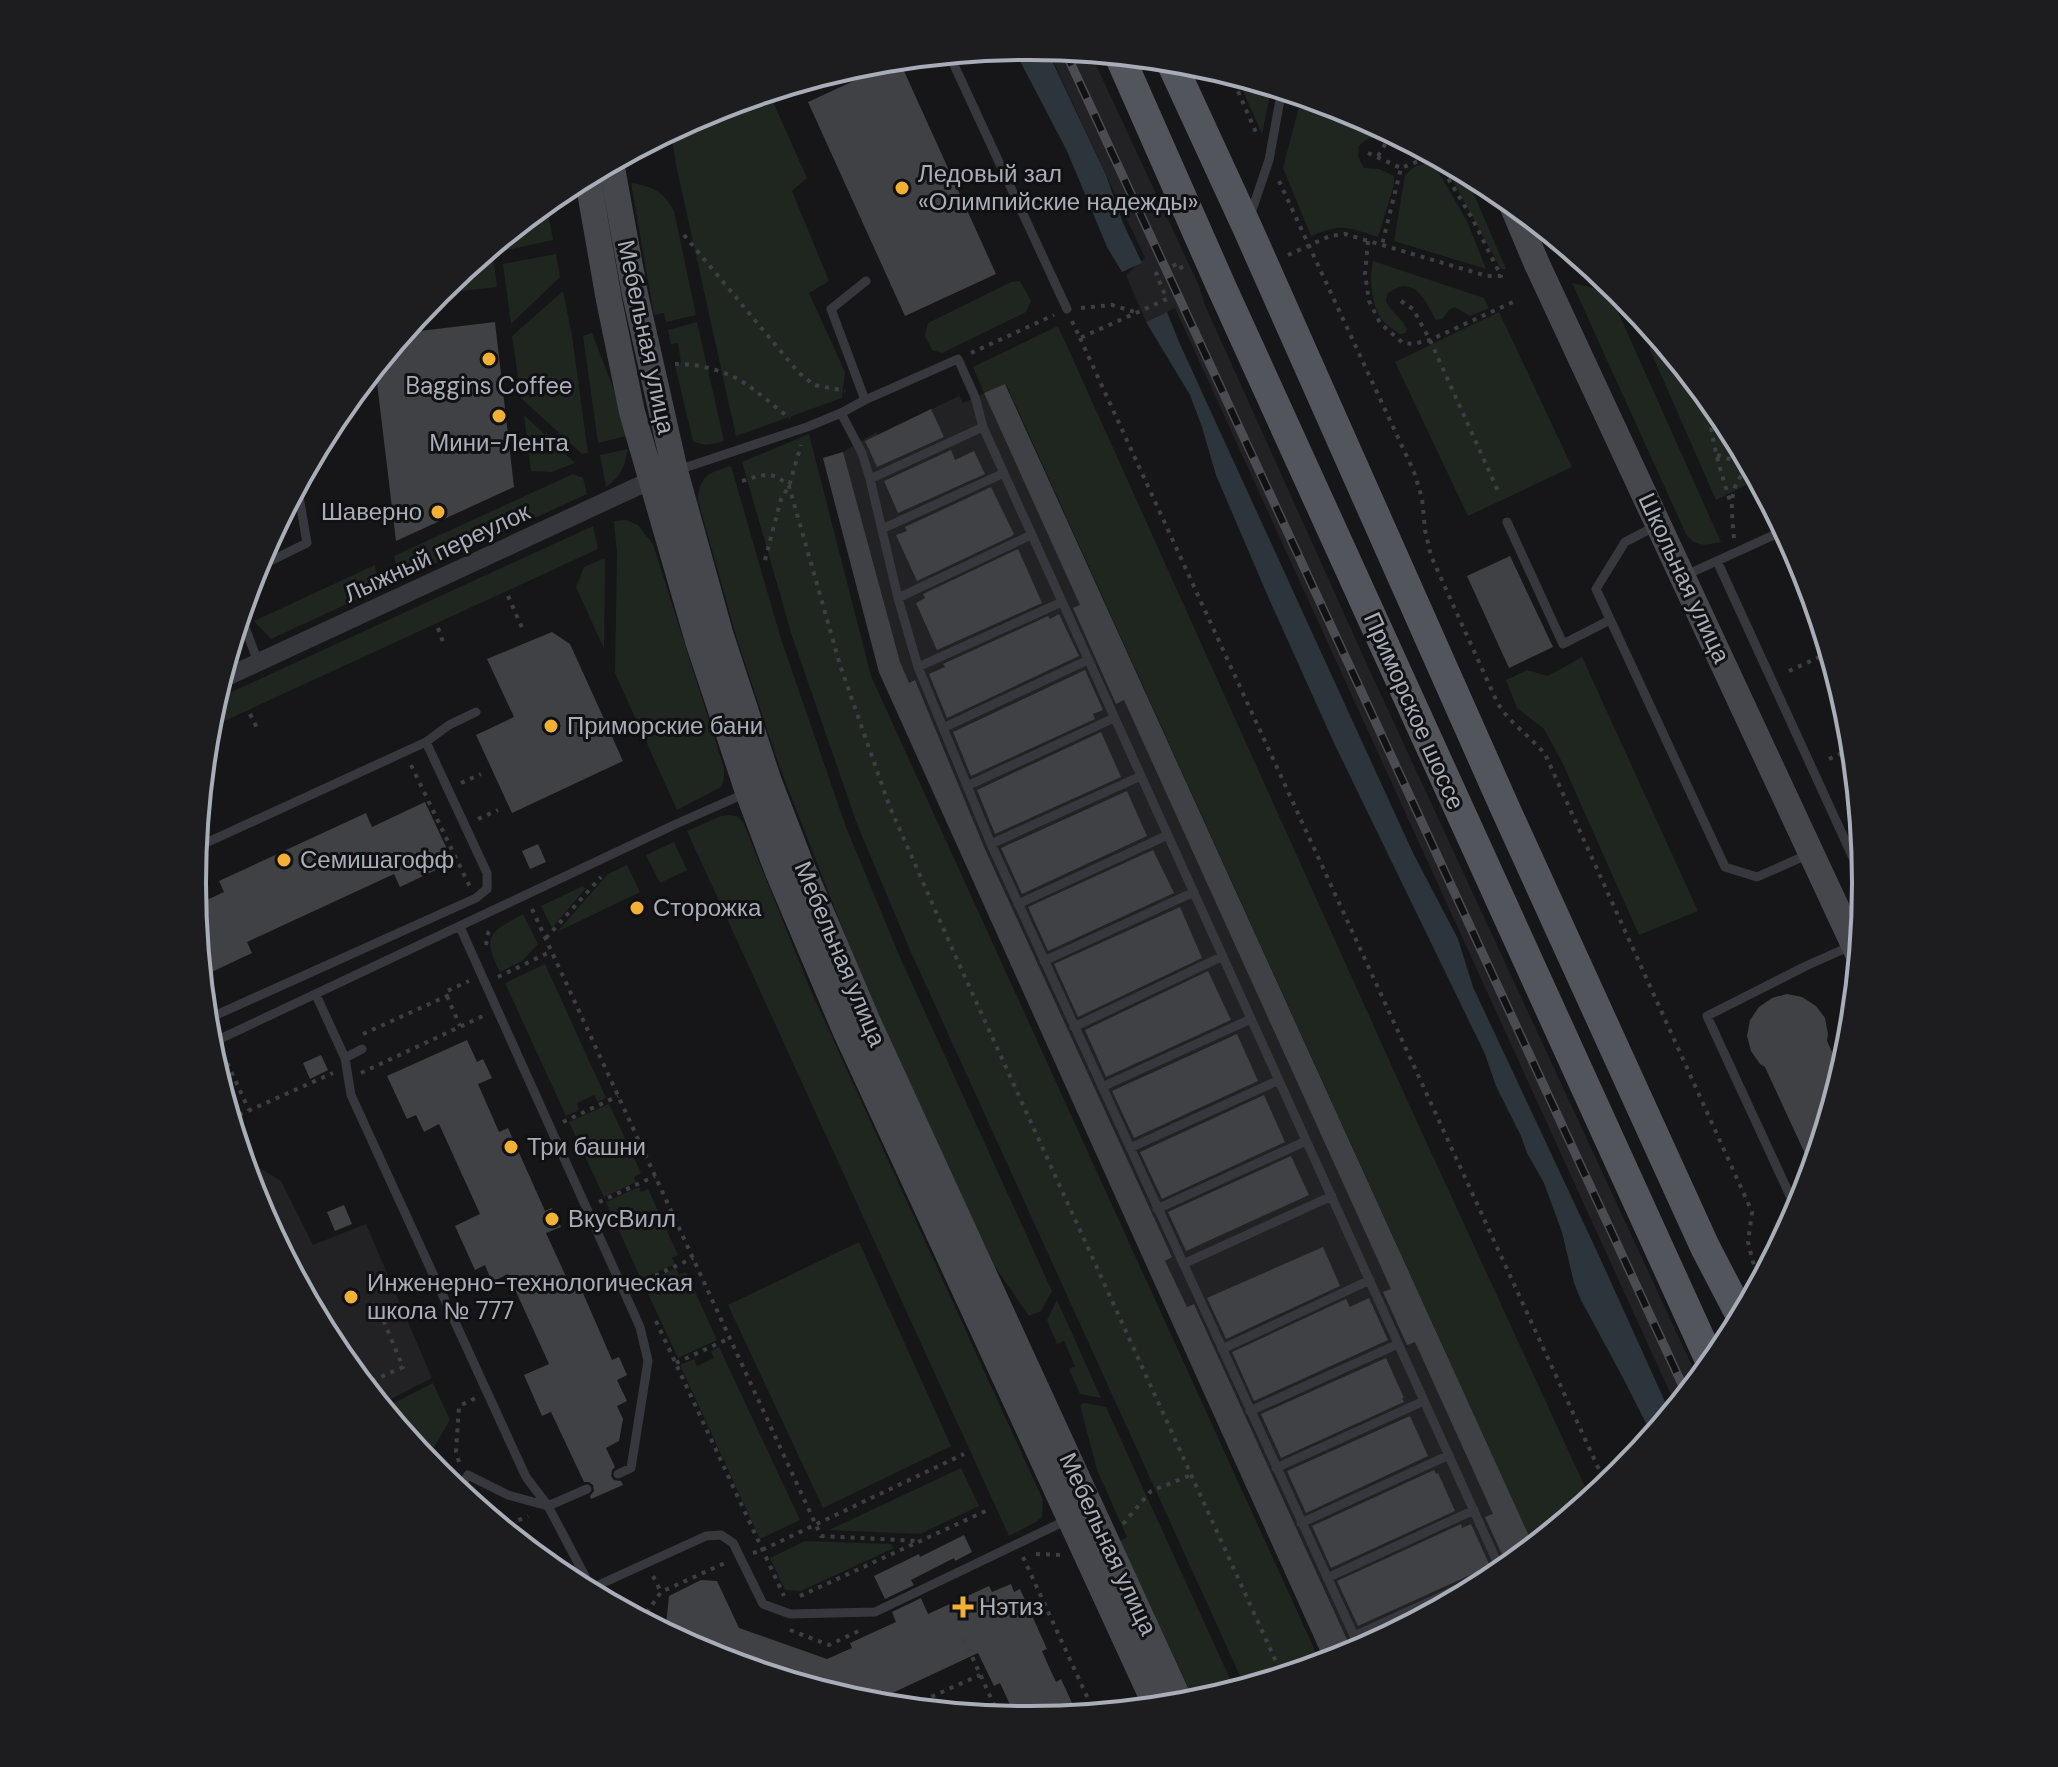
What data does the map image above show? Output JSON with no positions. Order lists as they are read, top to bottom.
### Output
{
  "streets": {
    "main road": ["Приморское шоссе"],
    "street": ["Мебельная улица", "Лыжный переулок", "Школьная улица"]
  },
  "crossings": [
    ["Мебельная улица", "Лыжный переулок"]
  ],
  "places": {
    "other": [
      "Ледовый зал «Олимпийские надежды»",
      "Baggins Coffee",
      "Мини-Лента",
      "Шаверно",
      "Приморские бани",
      "Семишагофф",
      "Сторожка",
      "Три башни",
      "ВкусВилл",
      "Инженерно-технологическая школа № 777"
    ],
    "health": ["Нэтиз"]
  }
}
